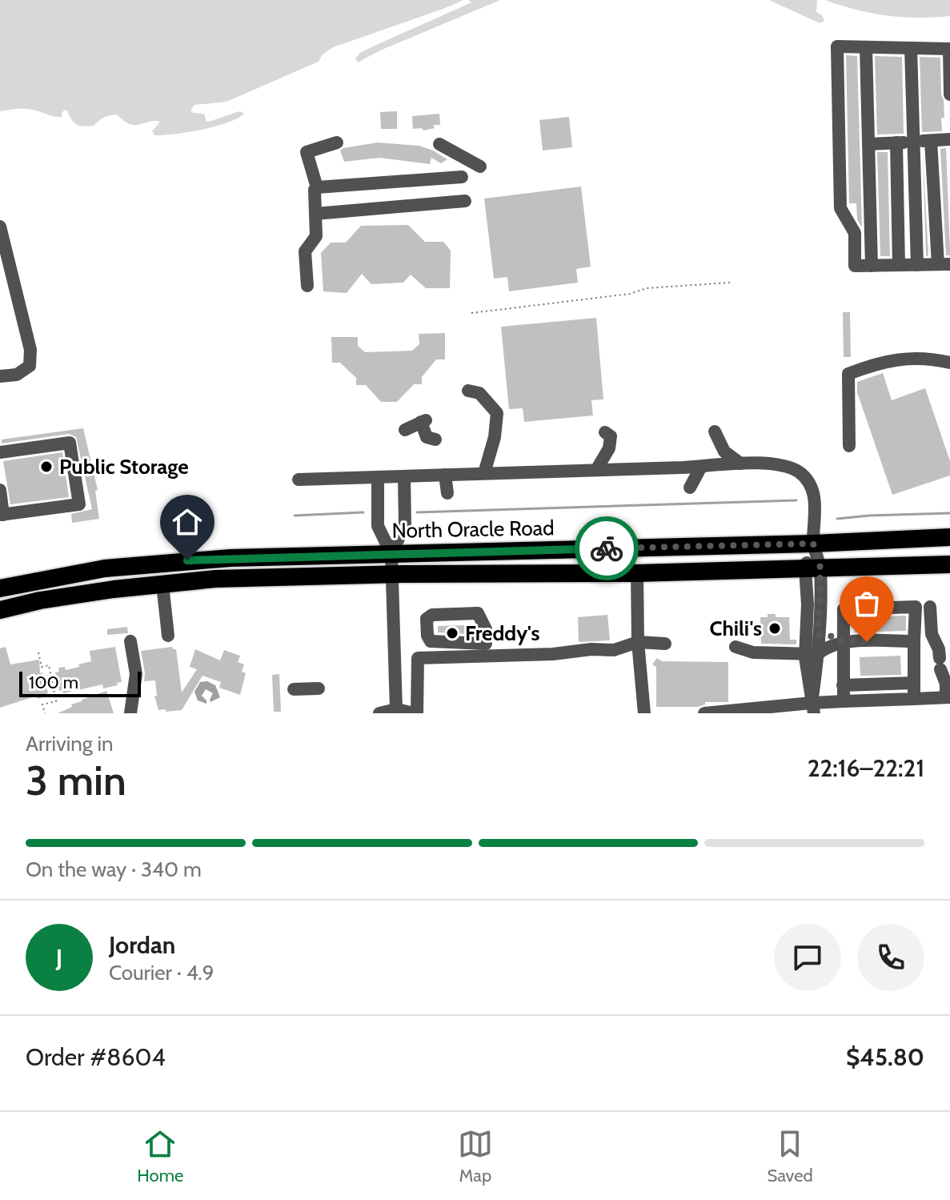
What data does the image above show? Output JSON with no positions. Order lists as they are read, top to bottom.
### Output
{
  "streets": {
    "highway": ["North Oracle Road"]
  },
  "places": ["Public Storage", "Chili's", "Freddy's"],
  "scale_bar": "100 m",
  "page": {
    "scale": "100 m",
    "heading": ["3 min", "Arriving in", "22:16–22:21"],
    "panel": [
      "Jordan",
      "Courier · 4.9",
      "Order #8604",
      "$45.80"
    ],
    "bar": "On the way · 340 m",
    "round": "J",
    "tabs": ["Home", "Map", "Saved"]
  }
}
